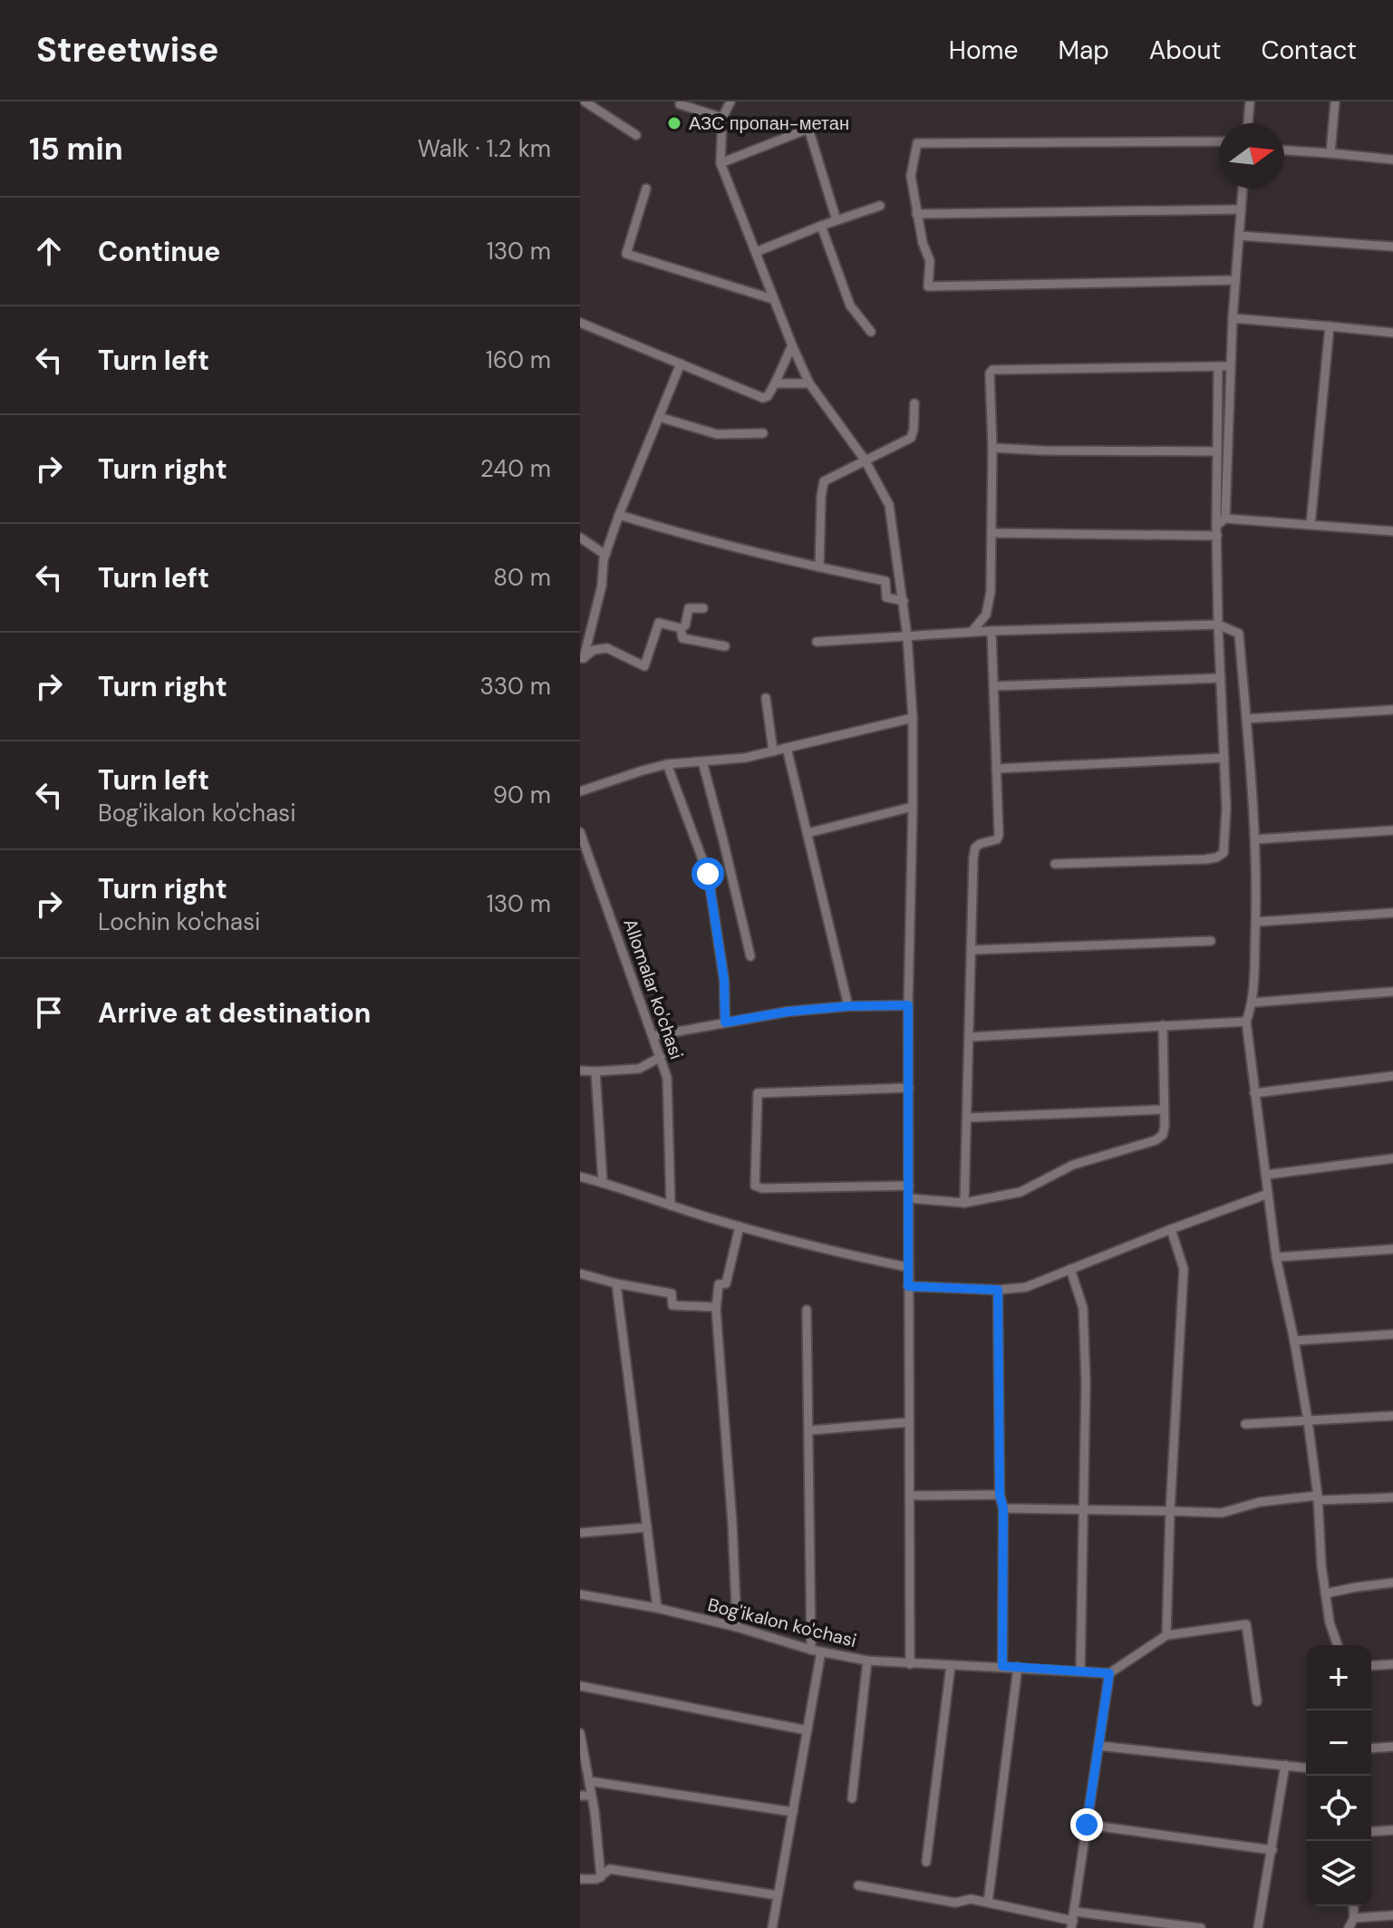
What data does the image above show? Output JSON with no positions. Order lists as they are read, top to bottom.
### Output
{
  "streets": {
    "street": ["Allomalar ko'chasi", "Bog'ikalon ko'chasi"]
  },
  "places": ["АЗС пропан-метан"],
  "north": "right",
  "page": {
    "header": "Streetwise",
    "nav": [
      "Home",
      "Map",
      "About",
      "Contact"
    ],
    "heading": ["15 min", "Walk · 1.2 km"],
    "list": [
      ["Continue", "130 m"],
      ["Turn left", "160 m"],
      ["Turn right", "240 m"],
      ["Turn left", "80 m"],
      ["Turn right", "330 m"],
      ["Turn left", "Bog'ikalon ko'chasi", "90 m"],
      ["Turn right", "Lochin ko'chasi", "130 m"],
      "Arrive at destination"
    ],
    "map_buttons": ["+", "−"]
  }
}
